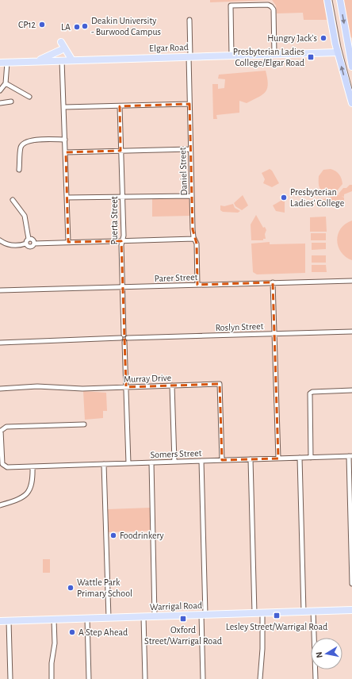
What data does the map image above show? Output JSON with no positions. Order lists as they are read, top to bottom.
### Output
{
  "streets": {
    "main road": ["Elgar Road", "Warrigal Road"],
    "street": [
      "Daniel Street",
      "Puerta Street",
      "Parer Street",
      "Roslyn Street",
      "Murray Drive",
      "Somers Street"
    ]
  },
  "crossings": [
    ["Elgar Road", "Daniel Street"],
    ["Daniel Street", "Parer Street"],
    ["Puerta Street", "Parer Street"],
    ["Puerta Street", "Roslyn Street"],
    ["Murray Drive", "Somers Street"]
  ],
  "places": {
    "other": [
      "CP12",
      "Deakin University - Burwood Campus",
      "LA",
      "Hungry Jack's",
      "Presbyterian Ladies' College",
      "Foodrinkery",
      "Wattle Park Primary School",
      "A Step Ahead"
    ],
    "transit": ["Presbyterian Ladies College/Elgar Road", "Lesley Street/Warrigal Road", "Oxford Street/Warrigal Road"]
  },
  "north": "left"
}
